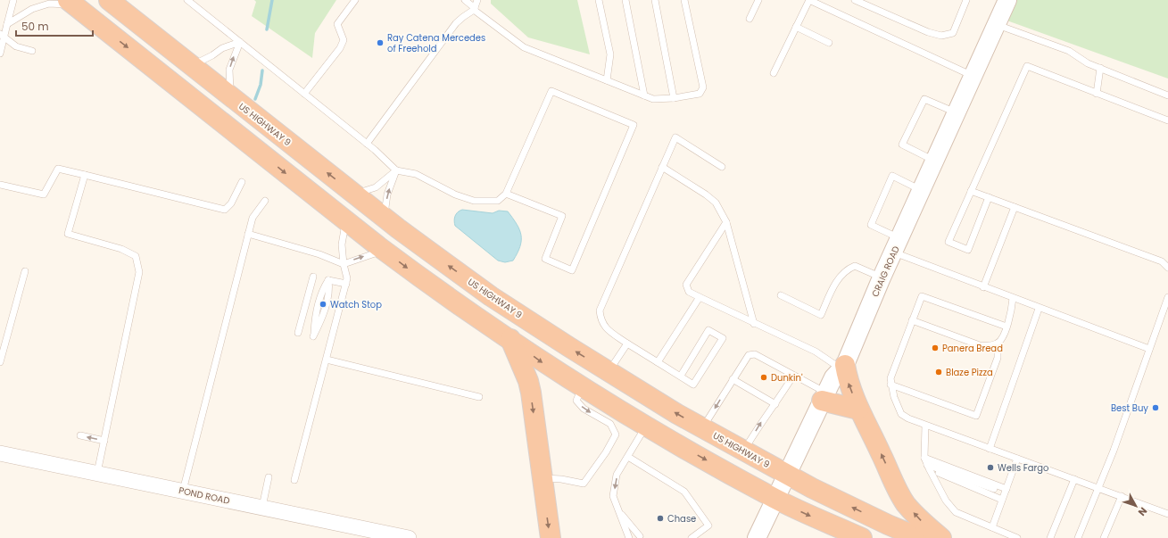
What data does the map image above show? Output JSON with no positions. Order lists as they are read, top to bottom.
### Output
{
  "streets": {
    "highway": ["US HIGHWAY 9"],
    "main road": ["CRAIG ROAD"],
    "street": ["POND ROAD"]
  },
  "crossings": [
    ["US HIGHWAY 9", "CRAIG ROAD"]
  ],
  "places": [
    "Ray Catena Mercedes of Freehold",
    "Watch Stop",
    "Panera Bread",
    "Blaze Pizza",
    "Dunkin'",
    "Best Buy",
    "Wells Fargo",
    "Chase"
  ],
  "scale_bar": "50 m",
  "north": "bottom right"
}
